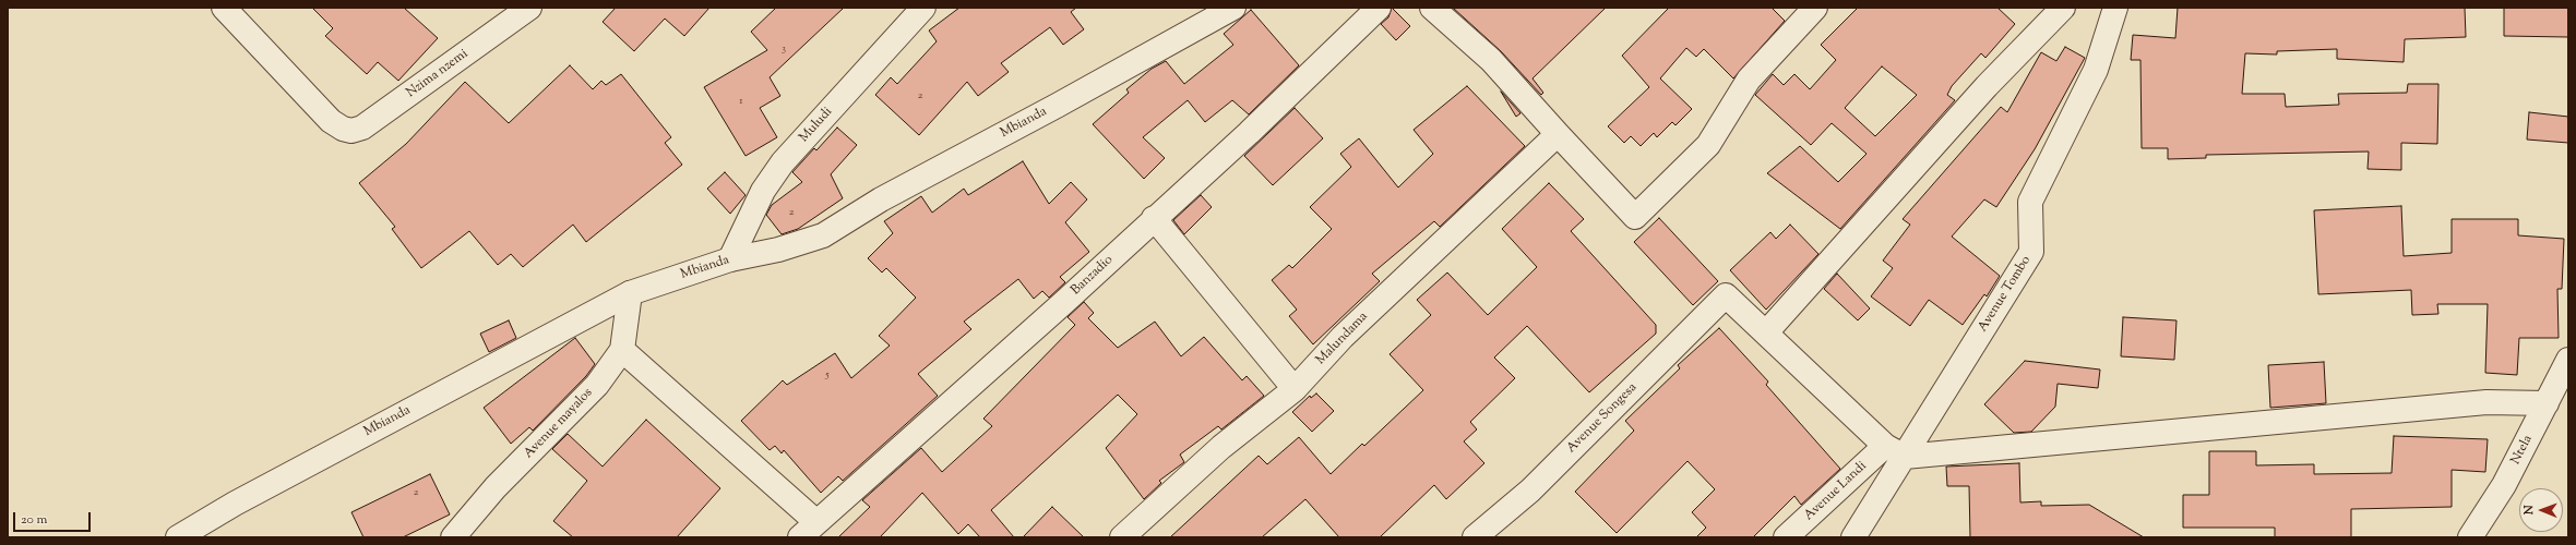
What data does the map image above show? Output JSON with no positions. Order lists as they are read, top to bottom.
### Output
{
  "streets": {
    "street": [
      "Nzima nzemi",
      "Mbianda",
      "Muludi",
      "Banzadio",
      "Avenue Tombo",
      "Malundama",
      "Avenue Songesa",
      "Avenue mayalos",
      "Ntela",
      "Avenue Landi"
    ]
  },
  "crossings": [
    ["Mbianda", "Muludi"],
    ["Mbianda", "Avenue mayalos"],
    ["Avenue Tombo", "Avenue Landi"]
  ],
  "house_numbers": [
    "3",
    "2",
    "1",
    "2",
    "5",
    "2"
  ],
  "scale_bar": "20 m",
  "north": "left"
}
